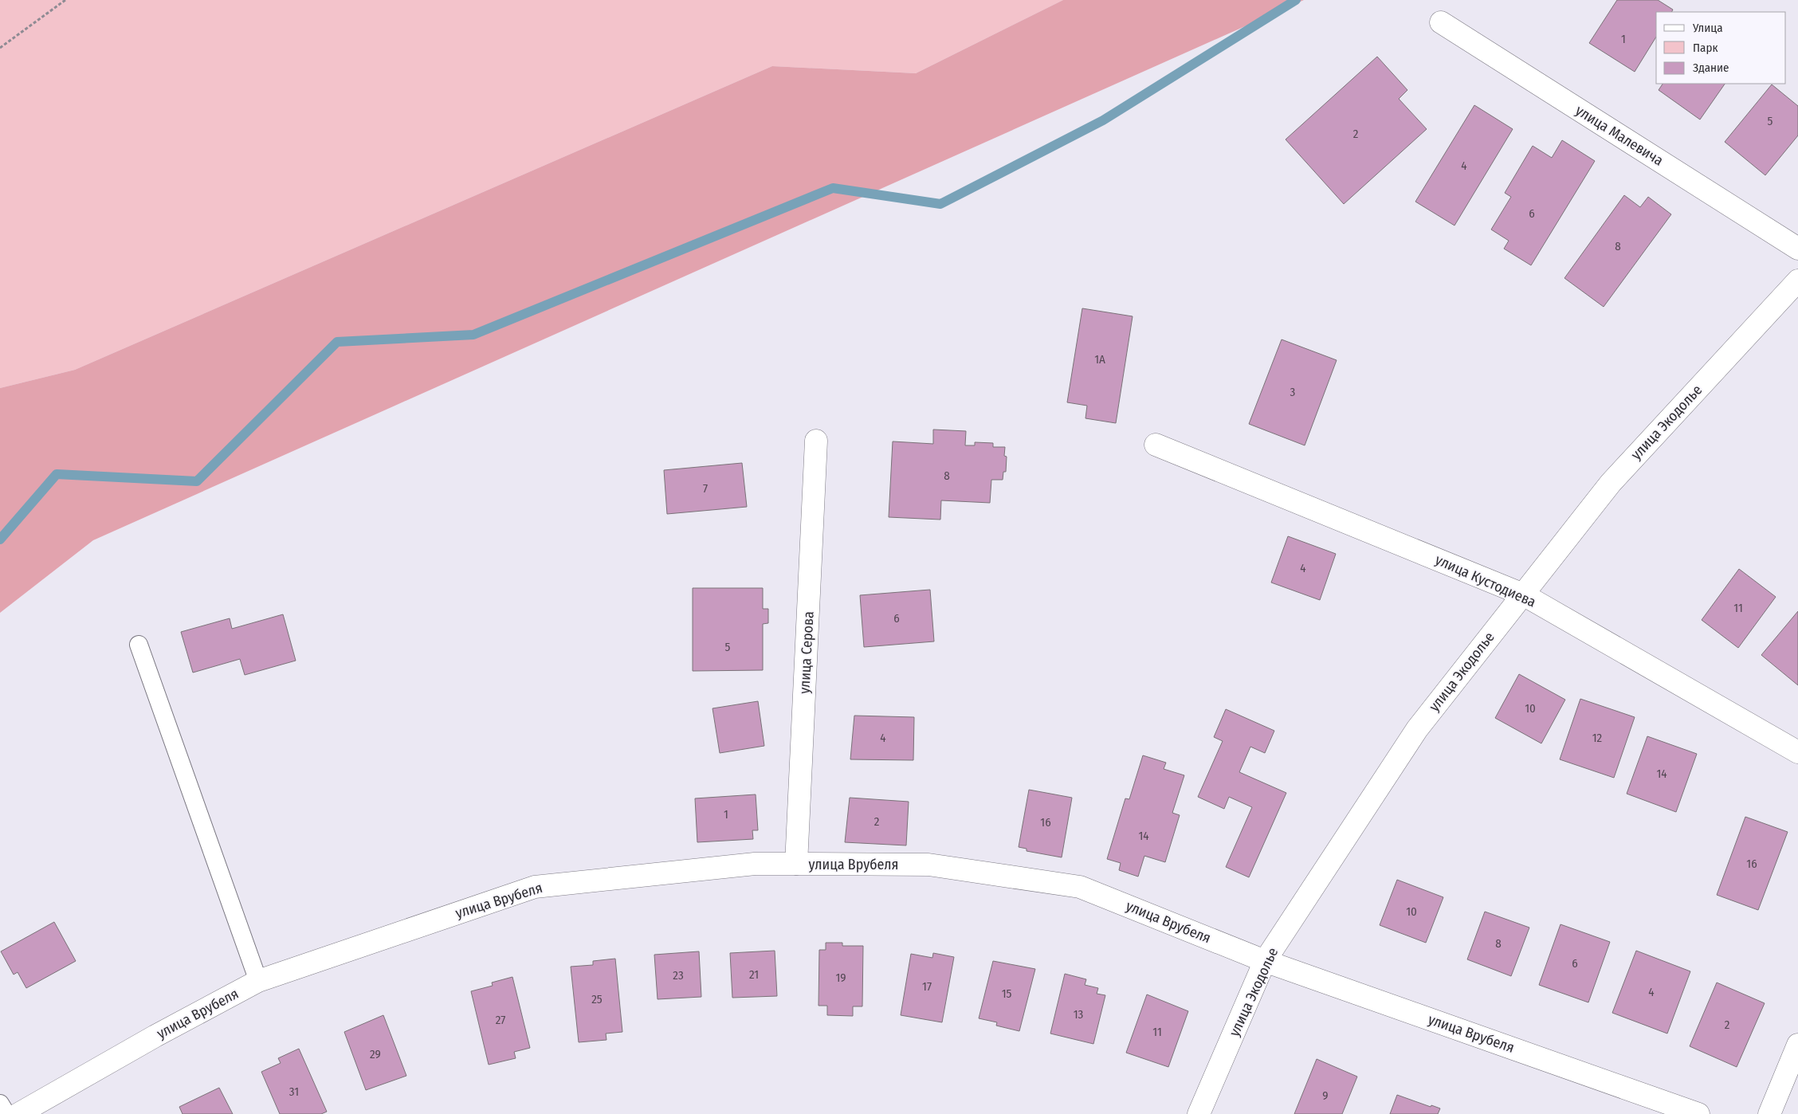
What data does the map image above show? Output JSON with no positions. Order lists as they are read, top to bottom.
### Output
{
  "streets": {
    "street": [
      "улица Малевича",
      "улица Экодолье",
      "улица Кустодиева",
      "улица Серова",
      "улица Врубеля"
    ]
  },
  "crossings": [
    ["улица Экодолье", "улица Кустодиева"],
    ["улица Экодолье", "улица Врубеля"],
    ["улица Серова", "улица Врубеля"]
  ],
  "house_numbers": [
    "1",
    "5",
    "2",
    "4",
    "6",
    "8",
    "1А",
    "3",
    "8",
    "7",
    "4",
    "11",
    "6",
    "5",
    "10",
    "4",
    "12",
    "14",
    "1",
    "2",
    "16",
    "14",
    "16",
    "10",
    "8",
    "6",
    "21",
    "23",
    "19",
    "17",
    "4",
    "15",
    "25",
    "13",
    "27",
    "2",
    "11",
    "29",
    "31",
    "9"
  ],
  "legend": ["Улица", "Парк", "Здание"]
}
